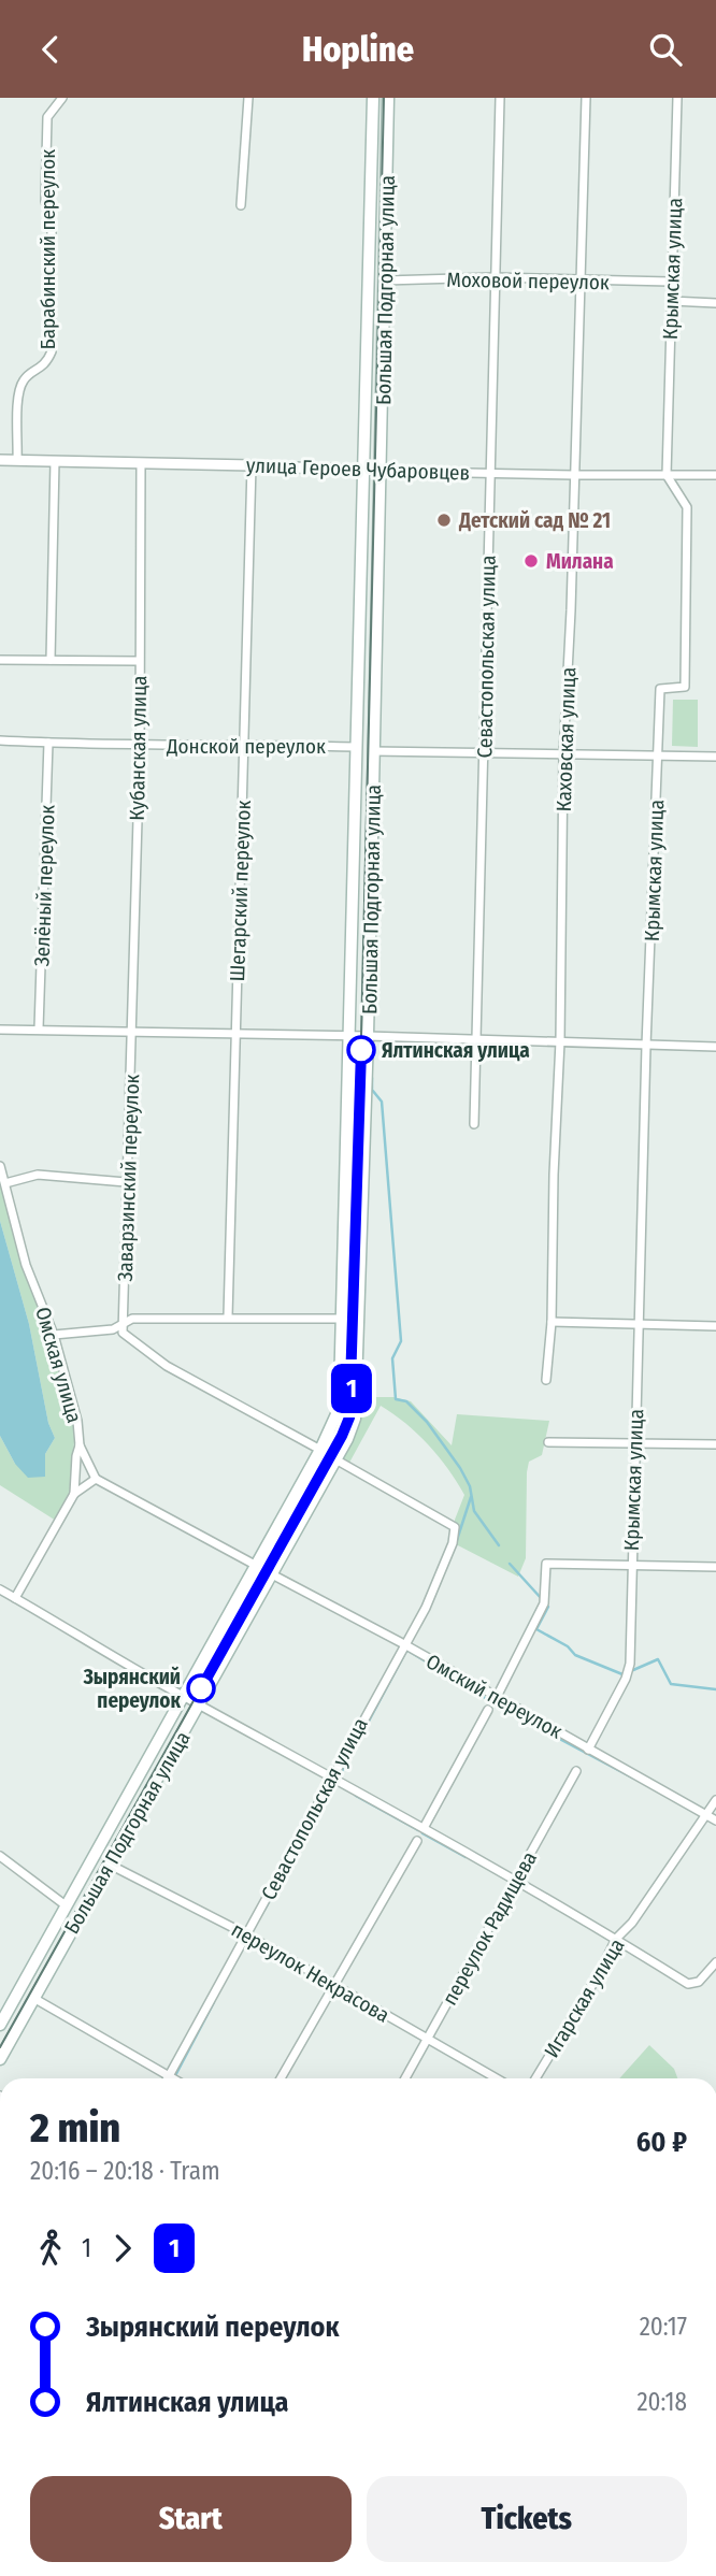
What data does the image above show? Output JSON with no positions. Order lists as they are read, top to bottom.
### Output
{
  "streets": {
    "main road": ["Большая Подгорная улица"],
    "street": [
      "Барабинский переулок",
      "Крымская улица",
      "Моховой переулок",
      "улица Героев Чубаровцев",
      "Севастопольская улица",
      "Каховская улица",
      "Донской переулок",
      "Кубанская улица",
      "Зелёный переулок",
      "Шегарский переулок",
      "Заварзинский переулок",
      "Омская улица",
      "Омский переулок",
      "переулок Радищева",
      "переулок Некрасова",
      "Игарская улица"
    ]
  },
  "crossings": [
    ["Барабинский переулок", "улица Героев Чубаровцев"],
    ["Крымская улица", "Моховой переулок"],
    ["Крымская улица", "улица Героев Чубаровцев"],
    ["Крымская улица", "Омский переулок"],
    ["Моховой переулок", "Большая Подгорная улица"],
    ["Моховой переулок", "Севастопольская улица"],
    ["Моховой переулок", "Каховская улица"],
    ["Большая Подгорная улица", "улица Героев Чубаровцев"],
    ["Большая Подгорная улица", "Севастопольская улица"],
    ["Большая Подгорная улица", "Донской переулок"],
    ["Большая Подгорная улица", "Омский переулок"],
    ["Большая Подгорная улица", "переулок Некрасова"],
    ["улица Героев Чубаровцев", "Севастопольская улица"],
    ["улица Героев Чубаровцев", "Каховская улица"],
    ["улица Героев Чубаровцев", "Кубанская улица"],
    ["улица Героев Чубаровцев", "Шегарский переулок"],
    ["Севастопольская улица", "Омский переулок"],
    ["Севастопольская улица", "переулок Некрасова"],
    ["Донской переулок", "Кубанская улица"],
    ["Донской переулок", "Зелёный переулок"],
    ["Донской переулок", "Шегарский переулок"],
    ["Кубанская улица", "Заварзинский переулок"],
    ["Омский переулок", "Игарская улица"],
    ["переулок Радищева", "переулок Некрасова"]
  ],
  "places": [
    "Детский сад № 21",
    "Милана",
    "Ялтинская улица",
    "Зырянский переулок"
  ],
  "lines": ["tram line 1"],
  "page": {
    "header": "Hopline",
    "on_map": "1",
    "heading": ["2 min", "20:16 – 20:18 · Tram", "60 ₽"],
    "legs": ["1", "1"],
    "list": [
      {
        "name": "Зырянский переулок",
        "value": "20:17"
      },
      {
        "name": "Ялтинская улица",
        "value": "20:18"
      }
    ],
    "buttons": ["Start", "Tickets"]
  }
}
